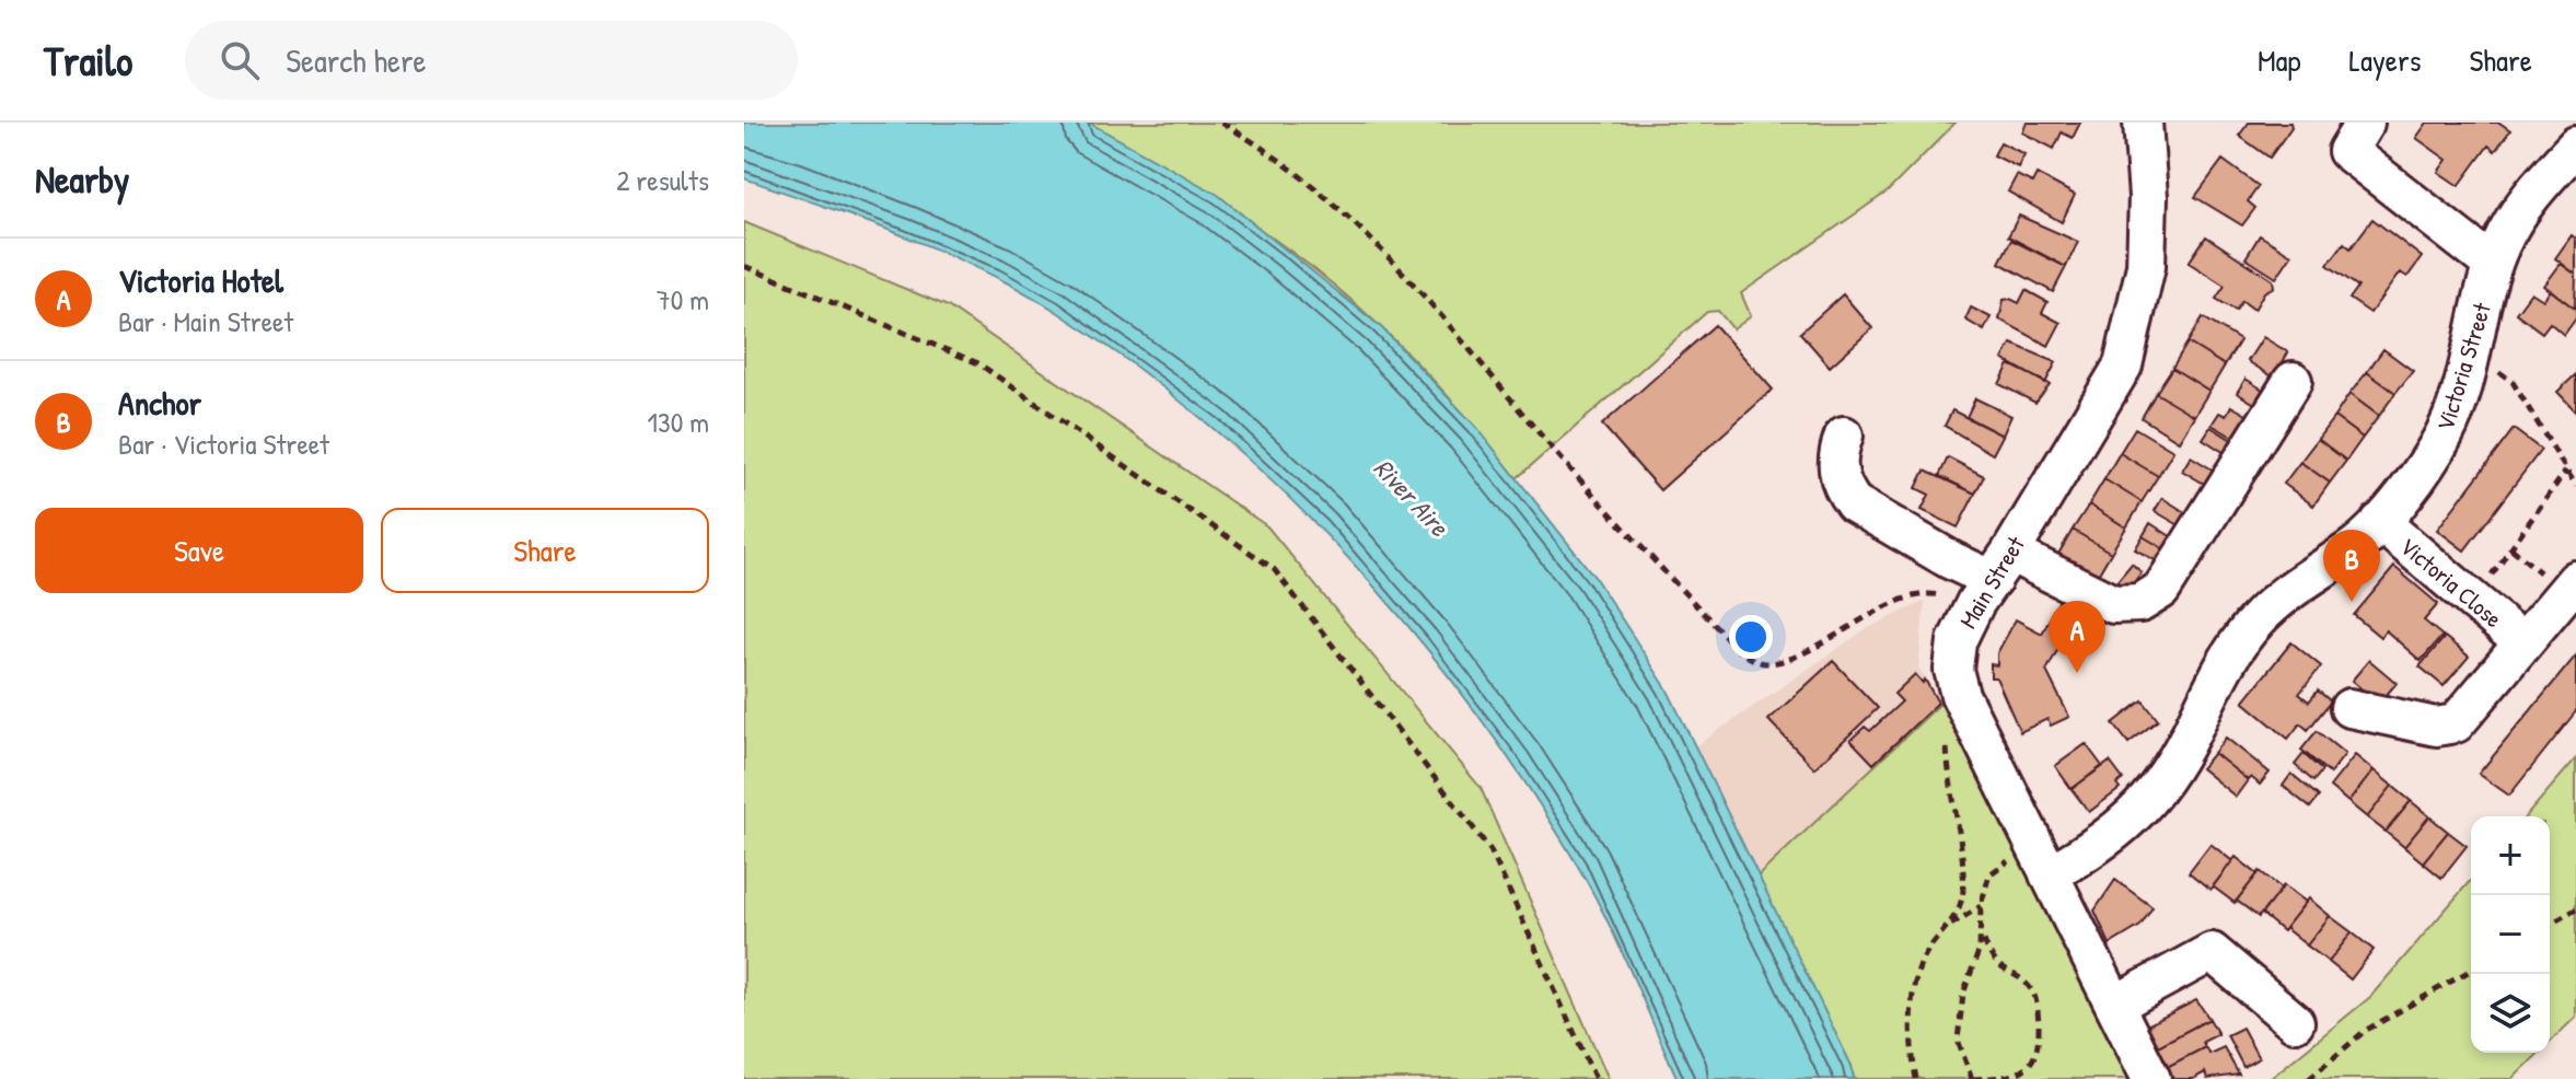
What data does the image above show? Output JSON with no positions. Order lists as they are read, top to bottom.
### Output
{
  "streets": {
    "street": ["Victoria Street", "Main Street", "Victoria Close"]
  },
  "crossings": [
    ["Victoria Street", "Main Street"],
    ["Victoria Street", "Victoria Close"]
  ],
  "water": ["River Aire"],
  "page": {
    "header": "Trailo",
    "search": "Search here",
    "nav": ["Map", "Layers", "Share"],
    "heading": ["Nearby", "2 results"],
    "list": [
      {
        "mark": "A",
        "name": "Victoria Hotel",
        "note": "Bar · Main Street",
        "value": "70 m"
      },
      {
        "mark": "B",
        "name": "Anchor",
        "note": "Bar · Victoria Street",
        "value": "130 m"
      }
    ],
    "buttons": ["Save", "Share"],
    "pins": ["B", "A"],
    "map_buttons": ["+", "−"]
  }
}
